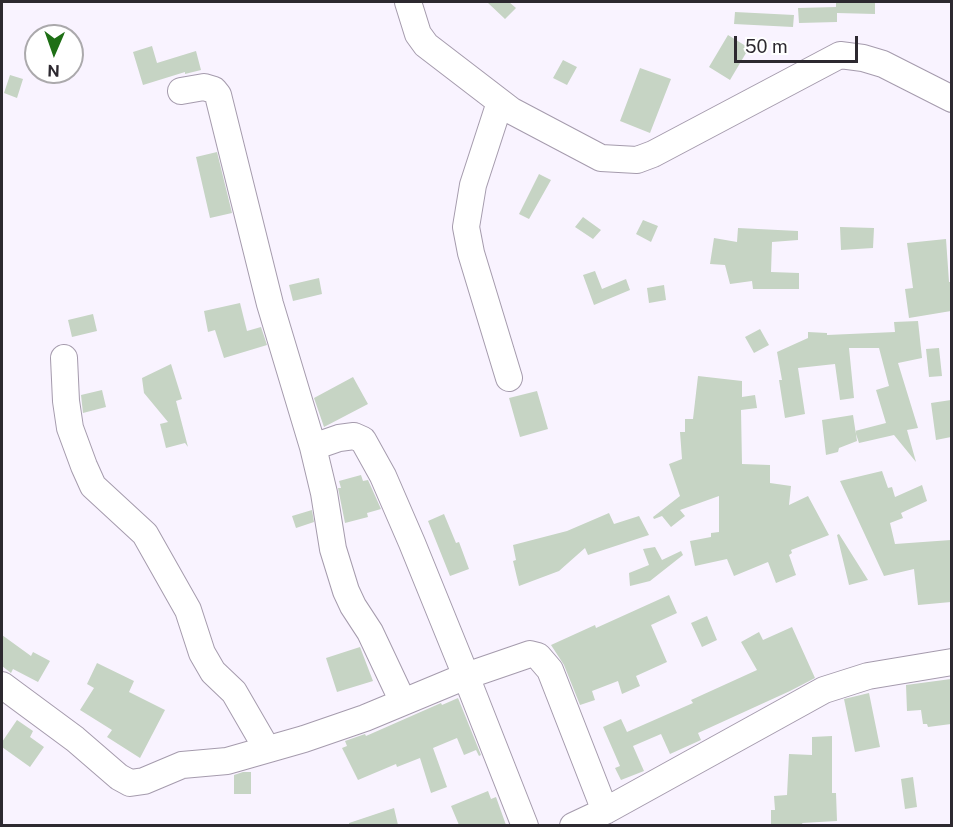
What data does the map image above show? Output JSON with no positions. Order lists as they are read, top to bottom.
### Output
{
  "scale_bar": "50 m",
  "north": "bottom"
}
